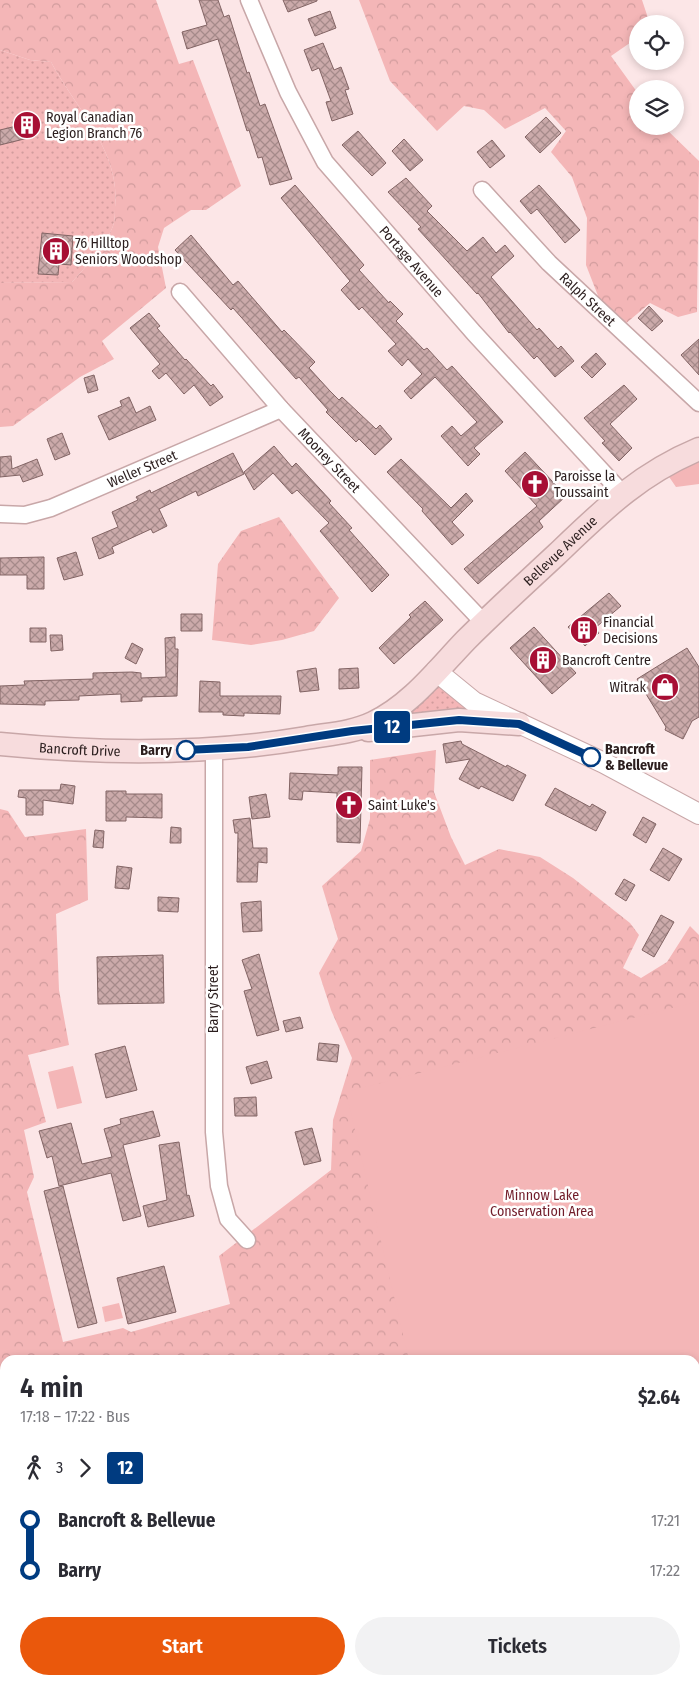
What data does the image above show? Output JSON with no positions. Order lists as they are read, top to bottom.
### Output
{
  "streets": {
    "main road": ["Bellevue Avenue", "Bancroft Drive"],
    "street": [
      "Portage Avenue",
      "Ralph Street",
      "Mooney Street",
      "Weller Street",
      "Barry Street"
    ]
  },
  "crossings": [
    ["Portage Avenue", "Bellevue Avenue"],
    ["Mooney Street", "Weller Street"],
    ["Mooney Street", "Bellevue Avenue"],
    ["Bellevue Avenue", "Bancroft Drive"],
    ["Bancroft Drive", "Barry Street"]
  ],
  "parks": ["Minnow Lake Conservation Area"],
  "places": {
    "building": [
      "Royal Canadian Legion Branch 76",
      "76 Hilltop Seniors Woodshop",
      "Financial Decisions",
      "Bancroft Centre"
    ],
    "church": ["Paroisse la Toussaint", "Saint Luke's"],
    "shop": ["Witrak"],
    "other": ["Barry", "Bancroft & Bellevue"]
  },
  "lines": ["bus line 12"],
  "page": {
    "on_map": "12",
    "heading": ["4 min", "17:18 – 17:22 · Bus", "$2.64"],
    "legs": ["3", "12"],
    "list": [
      {
        "name": "Bancroft & Bellevue",
        "value": "17:21"
      },
      {
        "name": "Barry",
        "value": "17:22"
      }
    ],
    "buttons": ["Start", "Tickets"]
  }
}
